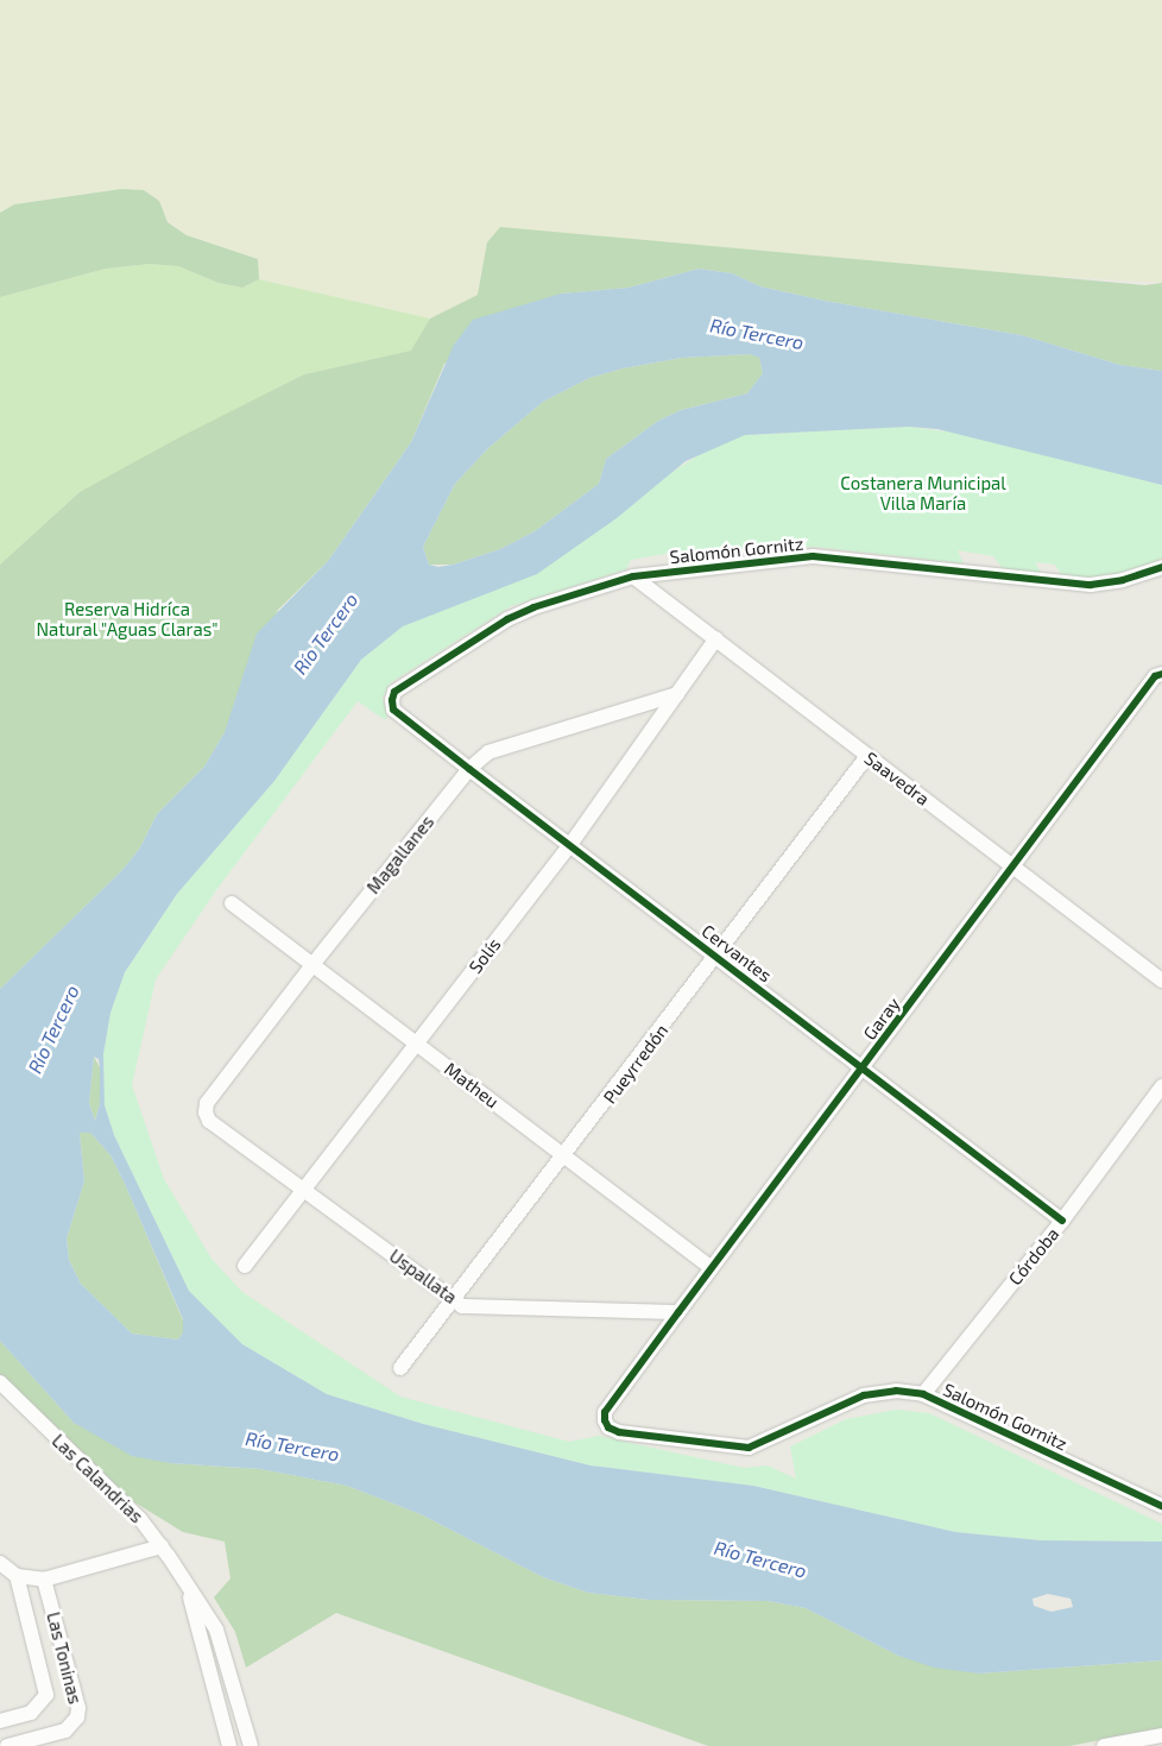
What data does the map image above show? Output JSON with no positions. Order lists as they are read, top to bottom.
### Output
{
  "streets": {
    "street": [
      "Salomón Gornitz",
      "Saavedra",
      "Magallanes",
      "Cervantes",
      "Solís",
      "Garay",
      "Pueyrredón",
      "Matheu",
      "Córdoba",
      "Uspallata",
      "Las Calandrias",
      "Las Toninas"
    ]
  },
  "crossings": [
    ["Salomón Gornitz", "Saavedra"],
    ["Salomón Gornitz", "Cervantes"],
    ["Salomón Gornitz", "Garay"],
    ["Salomón Gornitz", "Córdoba"],
    ["Saavedra", "Solís"],
    ["Saavedra", "Garay"],
    ["Saavedra", "Pueyrredón"],
    ["Magallanes", "Cervantes"],
    ["Magallanes", "Solís"],
    ["Magallanes", "Matheu"],
    ["Magallanes", "Uspallata"],
    ["Cervantes", "Solís"],
    ["Cervantes", "Garay"],
    ["Cervantes", "Pueyrredón"],
    ["Cervantes", "Córdoba"],
    ["Solís", "Matheu"],
    ["Solís", "Uspallata"],
    ["Garay", "Matheu"],
    ["Garay", "Uspallata"],
    ["Pueyrredón", "Matheu"],
    ["Pueyrredón", "Uspallata"]
  ],
  "water": ["Río Tercero"],
  "parks": ["Costanera Municipal Villa María", "Reserva Hidríca Natural \"Aguas Claras\""]
}
